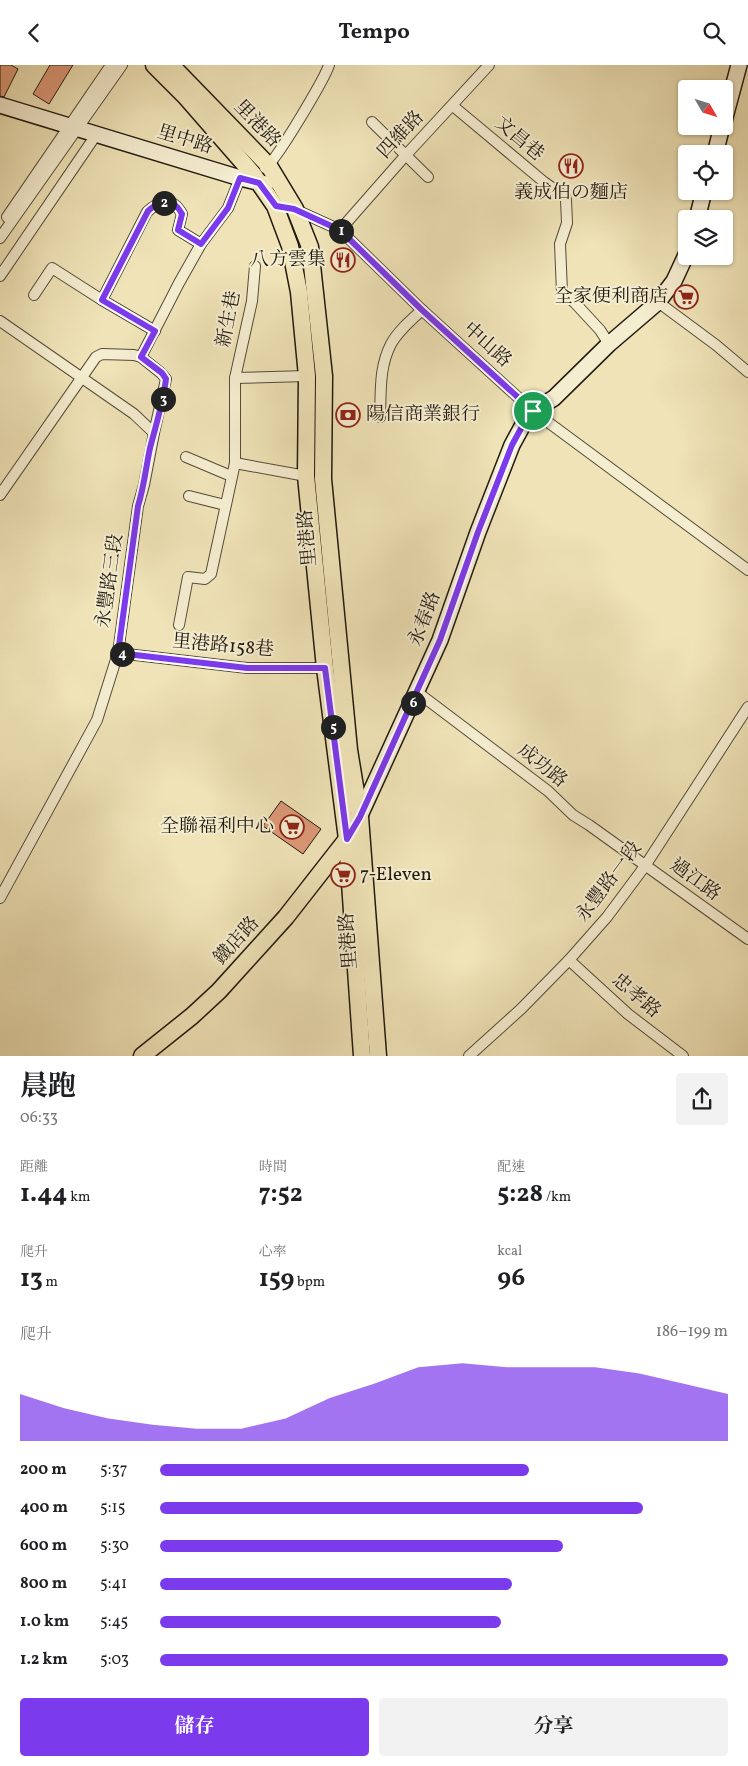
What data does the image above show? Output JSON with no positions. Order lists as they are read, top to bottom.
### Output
{
  "streets": {
    "main road": ["里港路", "鐵店路"],
    "street": [
      "四維路",
      "文昌巷",
      "里中路",
      "新生巷",
      "中山路",
      "永豐路三段",
      "永春路",
      "里港路158巷",
      "成功路",
      "過江路",
      "永豐路一段",
      "忠孝路"
    ]
  },
  "crossings": [
    ["里港路", "里中路"],
    ["里港路", "中山路"],
    ["里港路", "永春路"],
    ["里港路", "里港路158巷"],
    ["里港路", "鐵店路"],
    ["四維路", "文昌巷"],
    ["四維路", "中山路"],
    ["中山路", "永春路"],
    ["永豐路三段", "里港路158巷"],
    ["永春路", "成功路"],
    ["永春路", "鐵店路"],
    ["成功路", "過江路"],
    ["成功路", "永豐路一段"],
    ["過江路", "永豐路一段"],
    ["永豐路一段", "忠孝路"]
  ],
  "places": {
    "restaurant": ["義成伯の麵店", "八方雲集"],
    "supermarket": ["全家便利商店", "全聯福利中心", "7-Eleven"],
    "bank": ["陽信商業銀行"]
  },
  "north": "bottom right",
  "page": {
    "header": "Tempo",
    "pins": [
      "2",
      "1",
      "3",
      "4",
      "6",
      "5"
    ],
    "heading": ["晨跑", "06:33"],
    "stats": [
      ["距離", "1.44 km"],
      ["時間", "7:52"],
      ["配速", "5:28 /km"],
      ["爬升", "13 m"],
      ["心率", "159 bpm"],
      ["kcal", "96"]
    ],
    "chart": ["爬升", "186–199 m"],
    "list": [
      {
        "name": "200 m",
        "note": "5:37"
      },
      {
        "name": "400 m",
        "note": "5:15"
      },
      {
        "name": "600 m",
        "note": "5:30"
      },
      {
        "name": "800 m",
        "note": "5:41"
      },
      {
        "name": "1.0 km",
        "note": "5:45"
      },
      {
        "name": "1.2 km",
        "note": "5:03"
      }
    ],
    "buttons": ["儲存", "分享"]
  }
}
